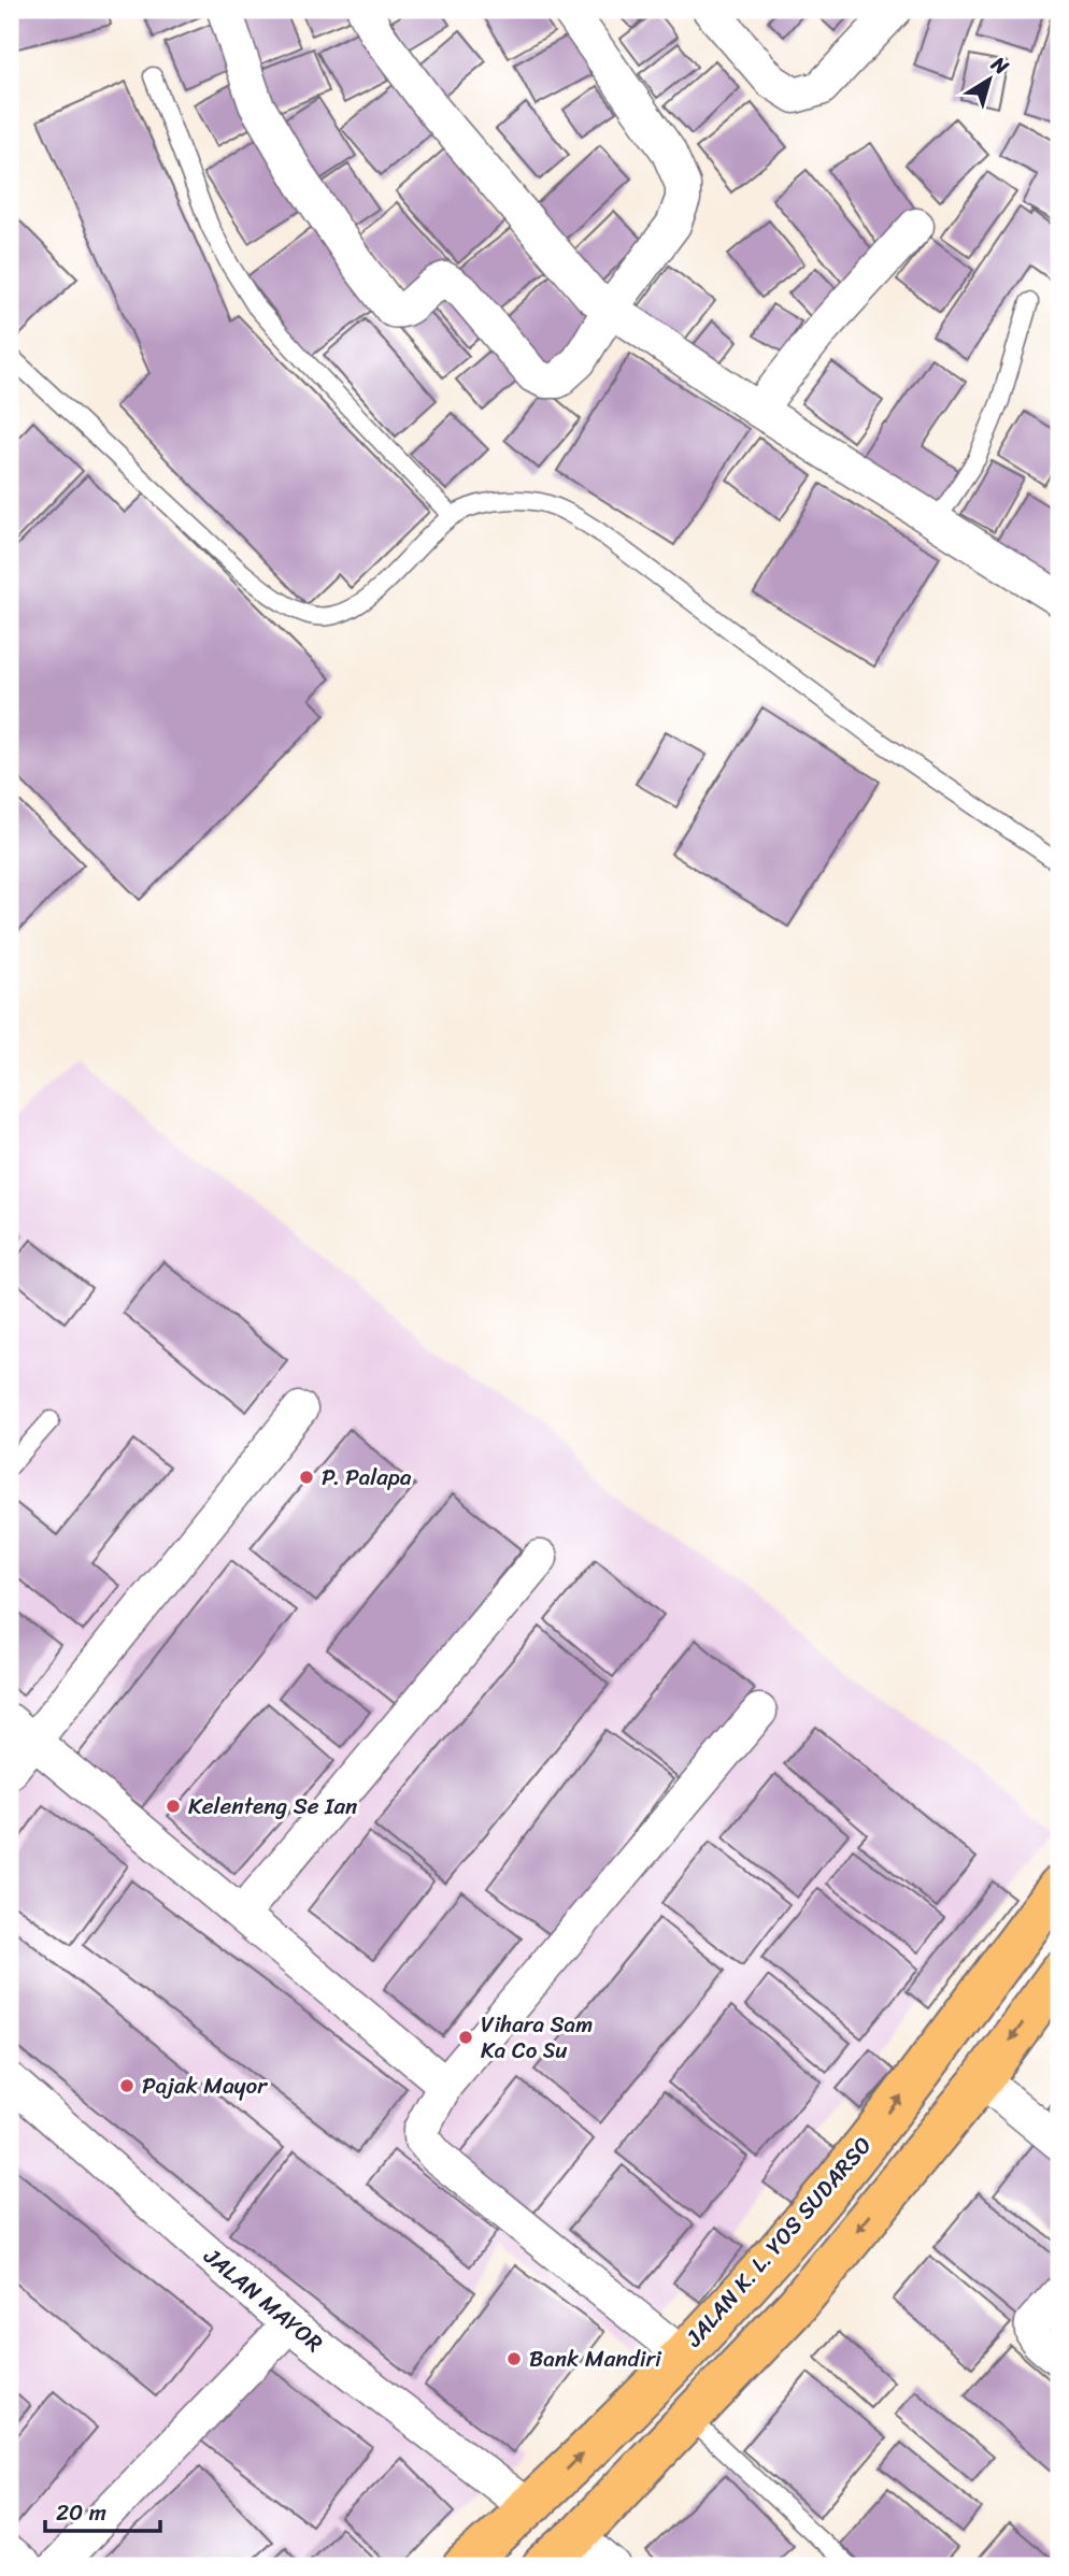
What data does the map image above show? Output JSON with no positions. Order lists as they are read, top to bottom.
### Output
{
  "streets": {
    "highway": ["JALAN K. L. YOS SUDARSO"],
    "street": ["JALAN MAYOR"]
  },
  "crossings": [
    ["JALAN K. L. YOS SUDARSO", "JALAN MAYOR"]
  ],
  "places": [
    "P. Palapa",
    "Kelenteng Se Ian",
    "Vihara Sam Ka Co Su",
    "Pajak Mayor",
    "Bank Mandiri"
  ],
  "scale_bar": "20 m",
  "north": "top right"
}
